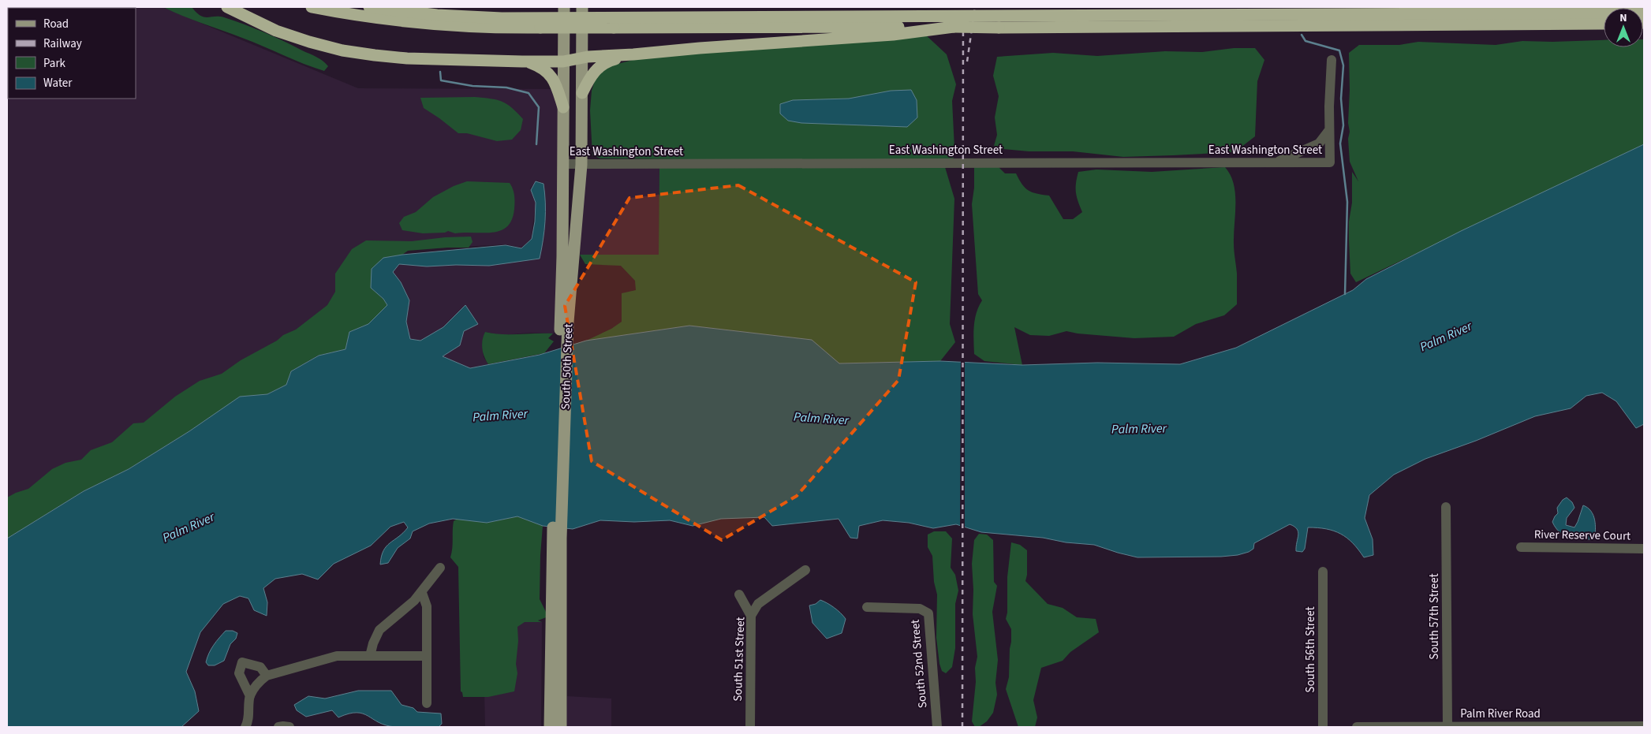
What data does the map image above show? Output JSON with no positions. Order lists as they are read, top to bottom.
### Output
{
  "streets": {
    "main road": ["South 50th Street"],
    "street": [
      "East Washington Street",
      "River Reserve Court",
      "South 57th Street",
      "South 56th Street",
      "South 51st Street",
      "South 52nd Street",
      "Palm River Road"
    ]
  },
  "crossings": [
    ["East Washington Street", "South 50th Street"],
    ["South 57th Street", "Palm River Road"]
  ],
  "water": ["Palm River"],
  "legend": [
    "Road",
    "Railway",
    "Park",
    "Water"
  ],
  "north": "top"
}
